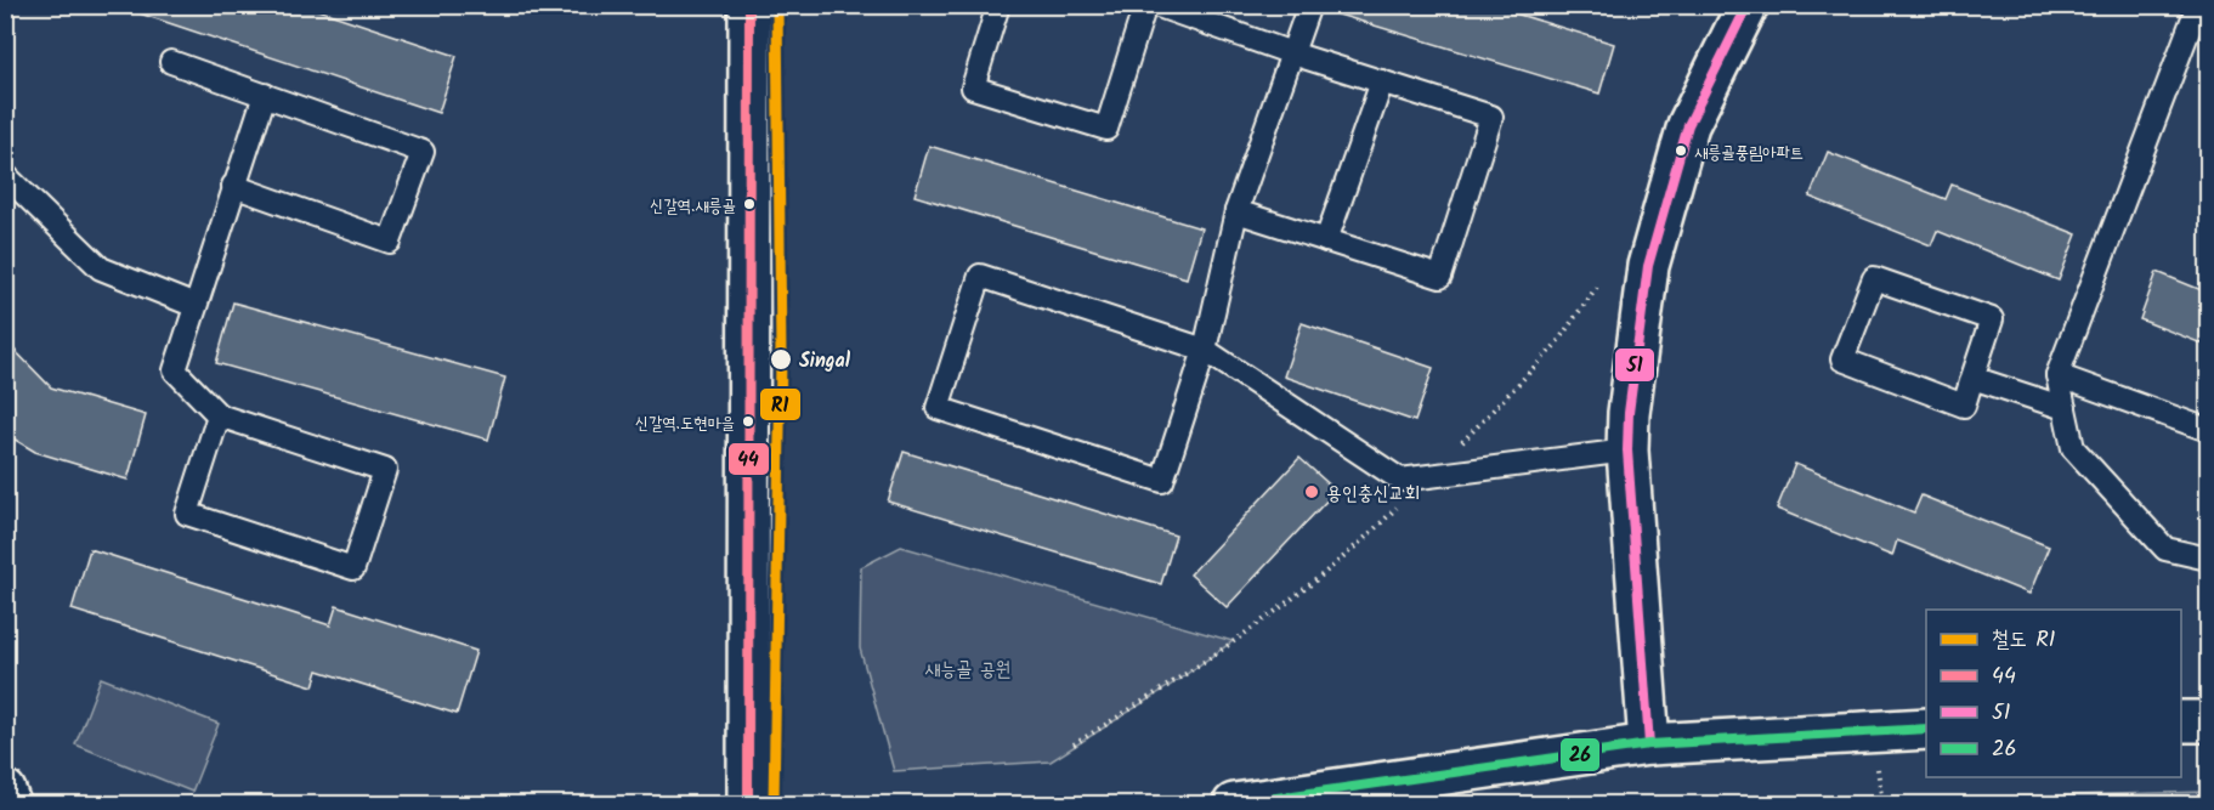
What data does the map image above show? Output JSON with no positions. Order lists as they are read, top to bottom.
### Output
{
  "parks": ["새능골 공원"],
  "places": [
    "새릉골풍림아파트",
    "신갈역.새릉골",
    "Singal",
    "신갈역.도현마을",
    "용인충신교회"
  ],
  "lines": [
    "rail line R1",
    "transit line 44",
    "transit line 51",
    "transit line 26"
  ],
  "legend": [
    "철도 R1",
    "44",
    "51",
    "26"
  ]
}
